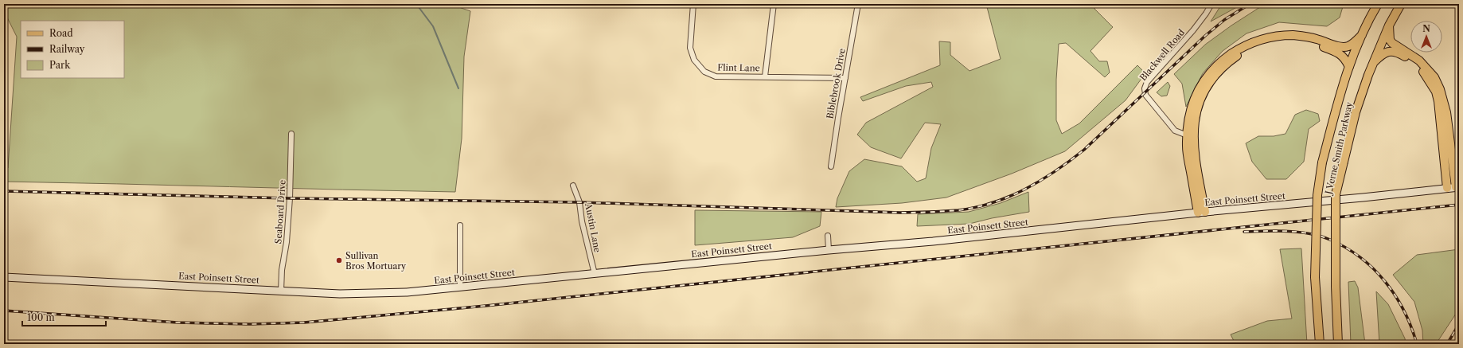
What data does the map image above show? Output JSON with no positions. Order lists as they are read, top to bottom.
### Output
{
  "streets": {
    "main road": ["J Verne Smith Parkway", "East Poinsett Street"],
    "street": [
      "Blackwell Road",
      "Flint Lane",
      "Biblebrook Drive",
      "Seaboard Drive",
      "Austin Lane"
    ]
  },
  "crossings": [
    ["Flint Lane", "Biblebrook Drive"],
    ["East Poinsett Street", "Seaboard Drive"],
    ["East Poinsett Street", "Austin Lane"]
  ],
  "places": ["Sullivan Bros Mortuary"],
  "legend": ["Road", "Railway", "Park"],
  "scale_bar": "100 m",
  "north": "top"
}
